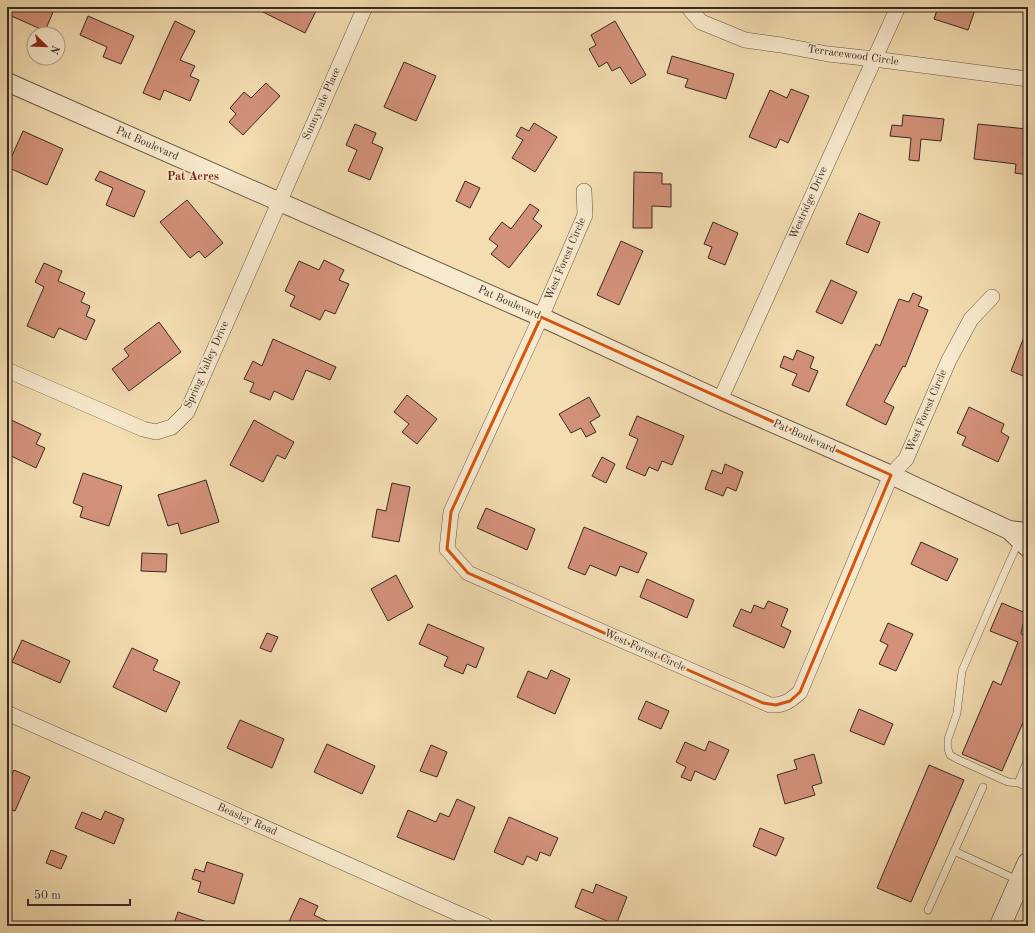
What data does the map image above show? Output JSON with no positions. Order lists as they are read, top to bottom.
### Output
{
  "streets": {
    "street": [
      "Terracewood Circle",
      "Sunnyvale Place",
      "Pat Boulevard",
      "Westridge Drive",
      "West Forest Circle",
      "Spring Valley Drive",
      "Beasley Road"
    ]
  },
  "crossings": [
    ["Terracewood Circle", "Westridge Drive"],
    ["Sunnyvale Place", "Pat Boulevard"],
    ["Sunnyvale Place", "Spring Valley Drive"],
    ["Pat Boulevard", "Westridge Drive"],
    ["Pat Boulevard", "West Forest Circle"],
    ["Pat Boulevard", "Spring Valley Drive"]
  ],
  "districts": ["Pat Acres"],
  "scale_bar": "50 m",
  "north": "bottom right"
}
